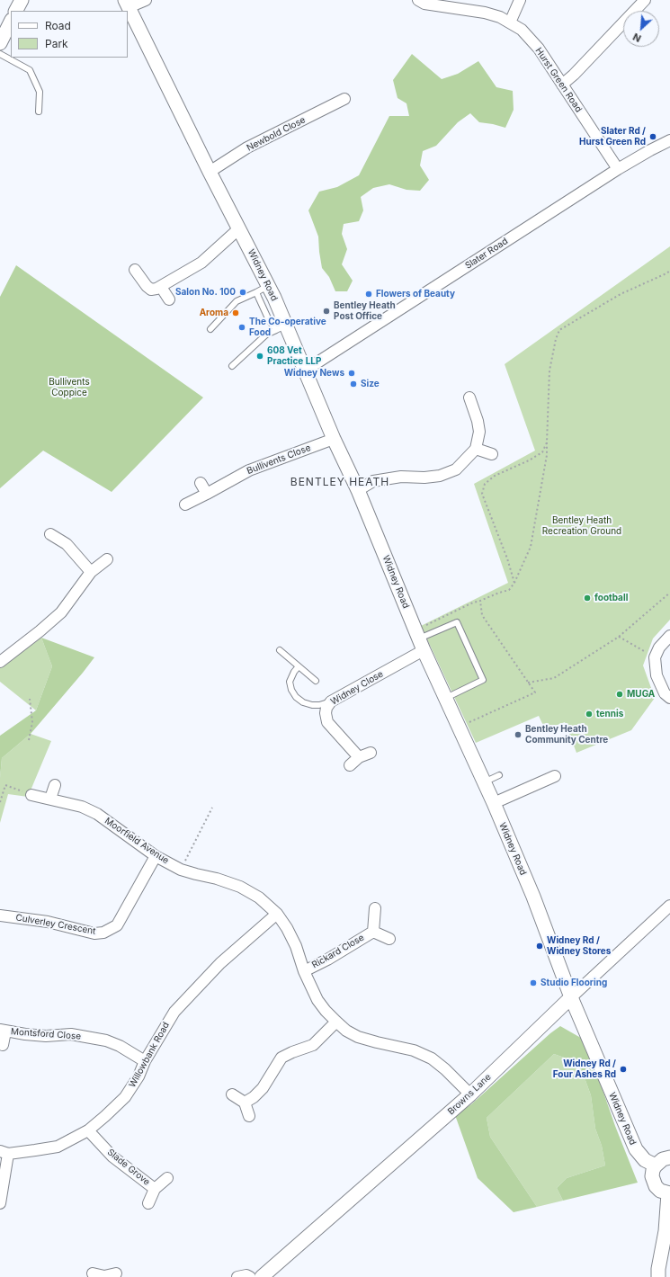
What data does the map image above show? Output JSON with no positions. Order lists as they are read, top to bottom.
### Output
{
  "streets": {
    "street": [
      "Hurst Green Road",
      "Newbold Close",
      "Slater Road",
      "Widney Road",
      "Bullivents Close",
      "Widney Close",
      "Moorfield Avenue",
      "Culverley Crescent",
      "Rickard Close",
      "Montsford Close",
      "Willowbank Road",
      "Browns Lane",
      "Slade Grove"
    ]
  },
  "crossings": [
    ["Hurst Green Road", "Slater Road"],
    ["Newbold Close", "Widney Road"],
    ["Slater Road", "Widney Road"],
    ["Widney Road", "Bullivents Close"],
    ["Widney Road", "Widney Close"],
    ["Widney Road", "Browns Lane"],
    ["Moorfield Avenue", "Culverley Crescent"],
    ["Moorfield Avenue", "Rickard Close"],
    ["Moorfield Avenue", "Willowbank Road"],
    ["Moorfield Avenue", "Browns Lane"],
    ["Montsford Close", "Willowbank Road"],
    ["Willowbank Road", "Slade Grove"]
  ],
  "districts": ["BENTLEY HEATH"],
  "parks": ["Bullivents Coppice", "Bentley Heath Recreation Ground"],
  "places": [
    "Slater Rd / Hurst Green Rd",
    "Salon No. 100",
    "Flowers of Beauty",
    "Bentley Heath Post Office",
    "Aroma",
    "The Co-operative Food",
    "608 Vet Practice LLP",
    "Widney News",
    "Size",
    "football",
    "MUGA",
    "tennis",
    "Bentley Heath Community Centre",
    "Widney Rd / Widney Stores",
    "Studio Flooring",
    "Widney Rd / Four Ashes Rd"
  ],
  "legend": ["Road", "Park"],
  "north": "bottom left"
}
